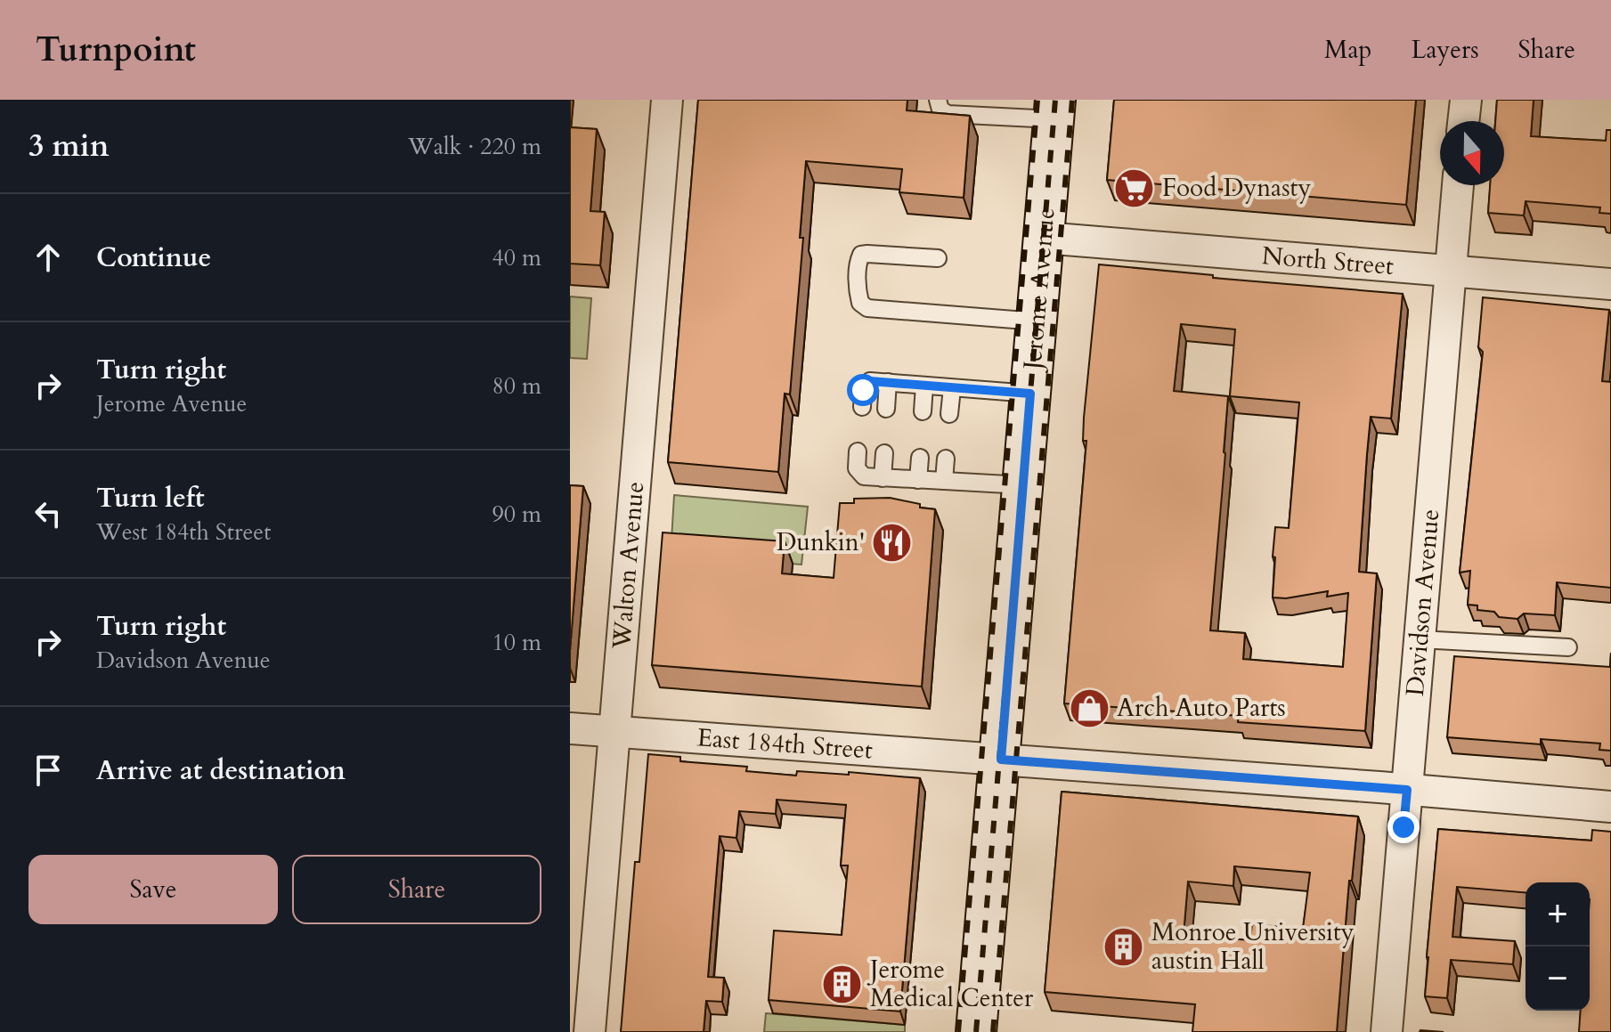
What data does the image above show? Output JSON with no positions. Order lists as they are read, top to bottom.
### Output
{
  "streets": {
    "main road": ["Jerome Avenue"],
    "street": [
      "North Street",
      "Walton Avenue",
      "Davidson Avenue",
      "East 184th Street"
    ]
  },
  "crossings": [
    ["North Street", "Jerome Avenue"],
    ["North Street", "Davidson Avenue"],
    ["Jerome Avenue", "East 184th Street"],
    ["Walton Avenue", "East 184th Street"],
    ["Davidson Avenue", "East 184th Street"]
  ],
  "places": {
    "supermarket": ["Food Dynasty"],
    "restaurant": ["Dunkin'"],
    "shop": ["Arch Auto Parts"],
    "building": ["Monroe University austin Hall", "Jerome Medical Center"]
  },
  "north": "bottom",
  "page": {
    "header": "Turnpoint",
    "nav": ["Map", "Layers", "Share"],
    "heading": ["3 min", "Walk · 220 m"],
    "list": [
      ["Continue", "40 m"],
      ["Turn right", "Jerome Avenue", "80 m"],
      ["Turn left", "West 184th Street", "90 m"],
      ["Turn right", "Davidson Avenue", "10 m"],
      "Arrive at destination"
    ],
    "buttons": ["Save", "Share"],
    "map_buttons": ["+", "−"]
  }
}
